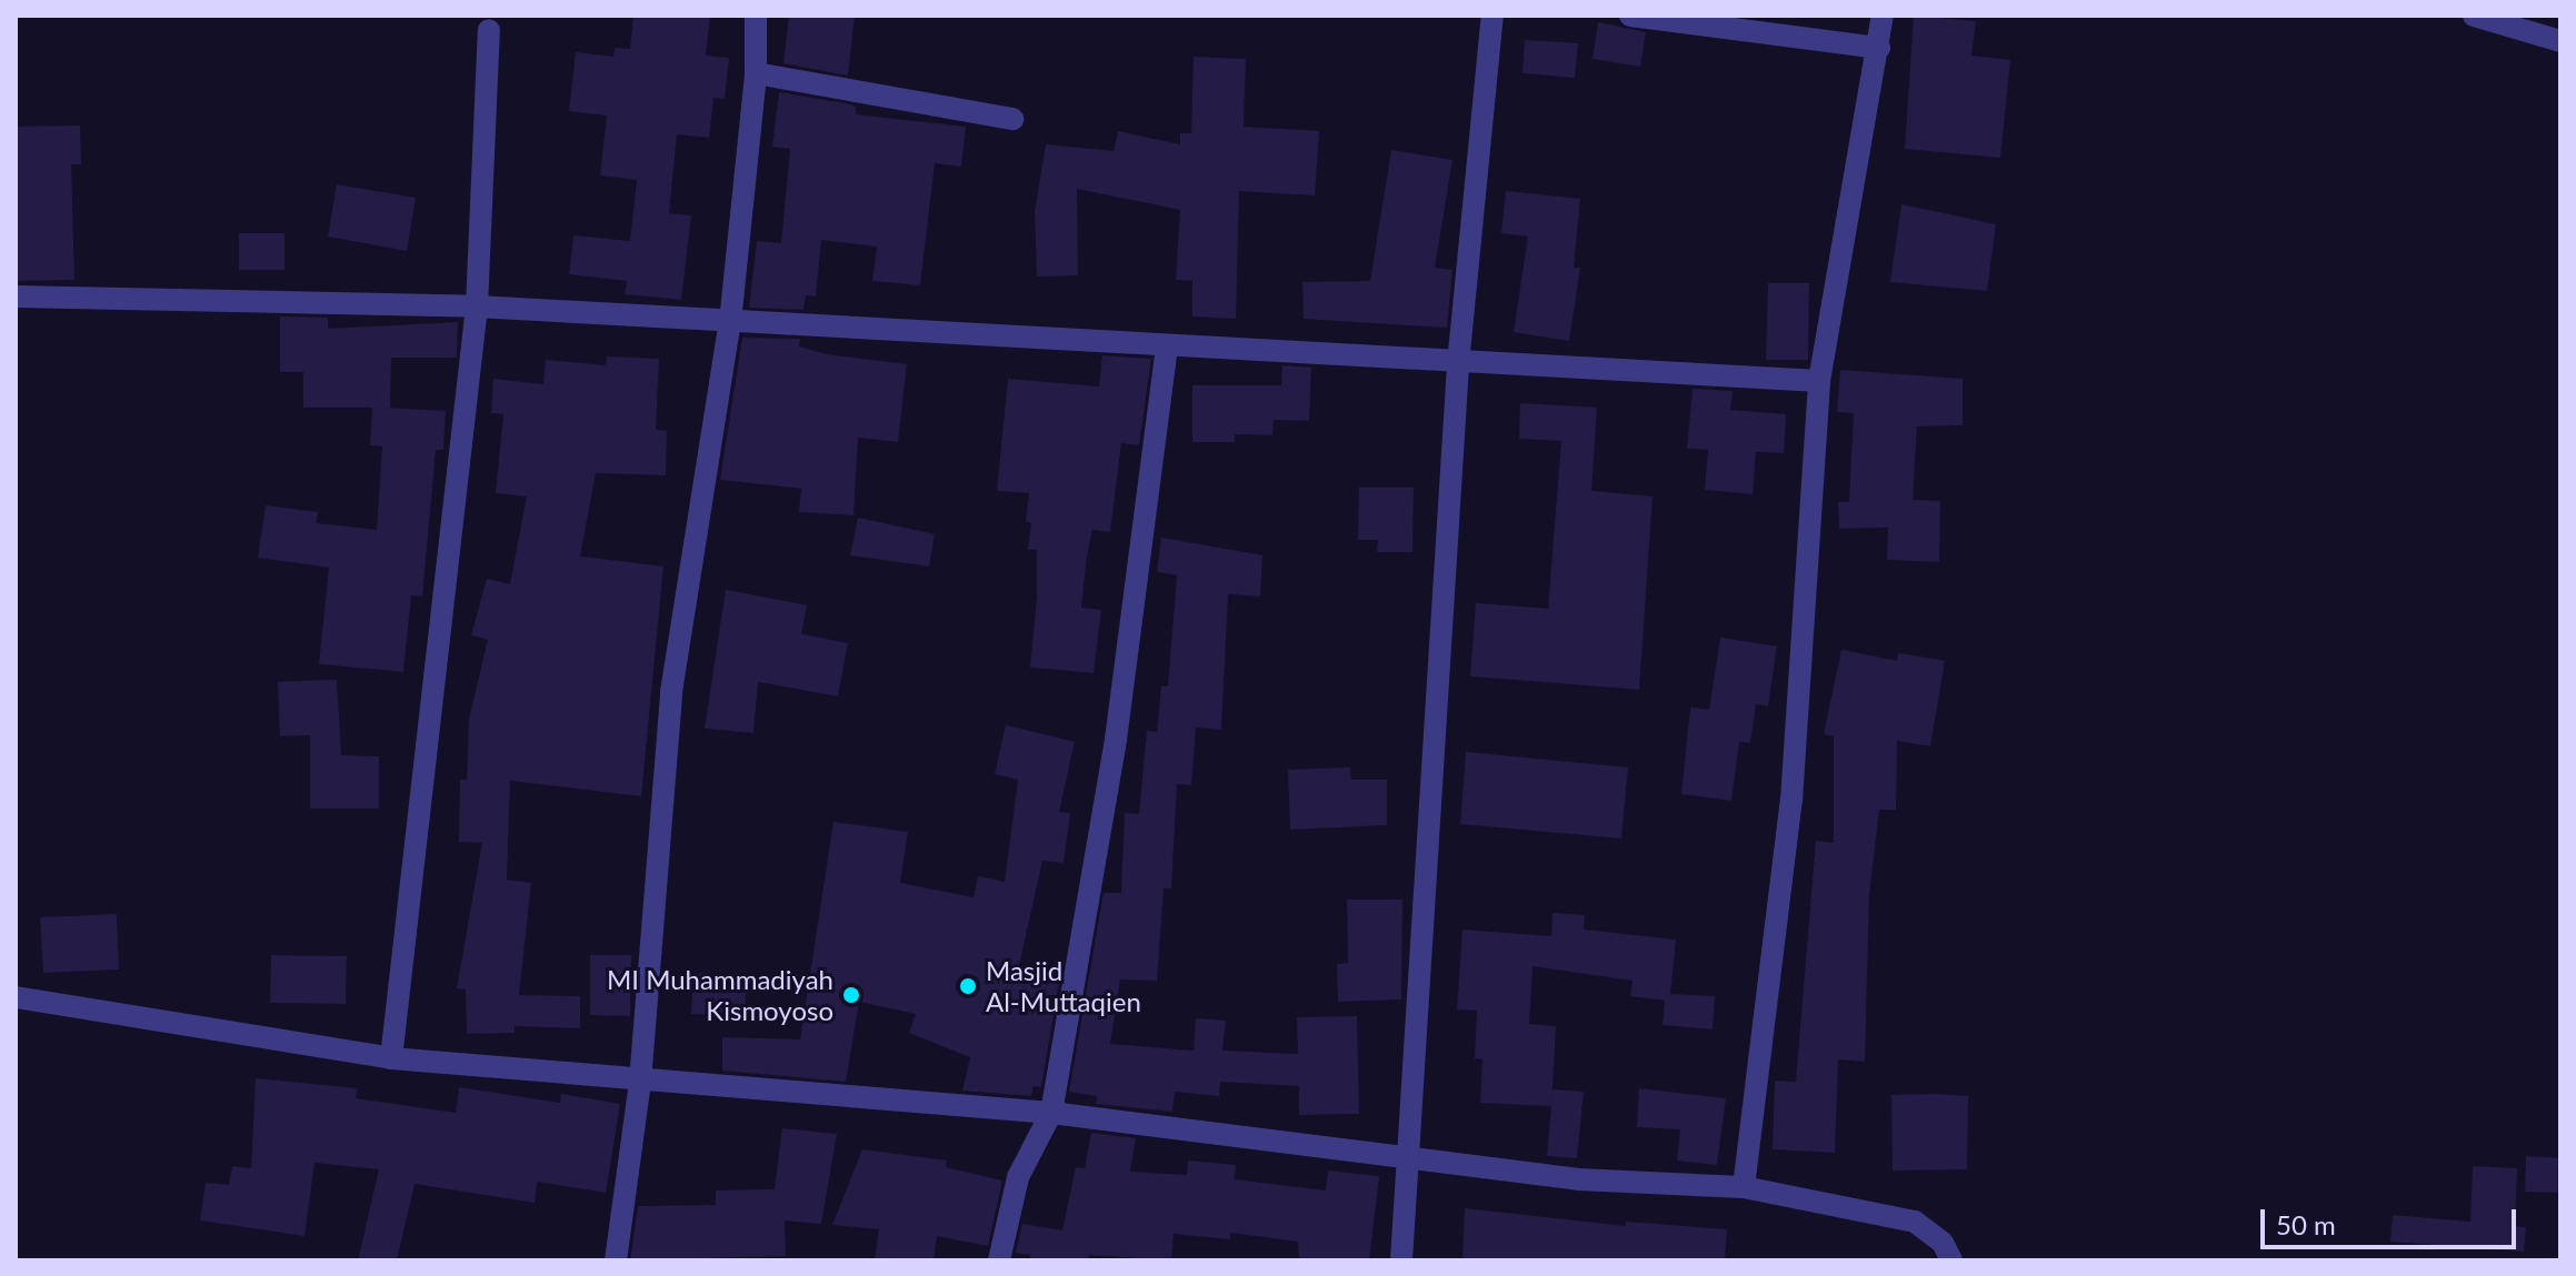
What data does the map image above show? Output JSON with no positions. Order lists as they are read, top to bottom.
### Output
{
  "places": ["Masjid Al-Muttaqien", "MI Muhammadiyah Kismoyoso"],
  "scale_bar": "50 m"
}
